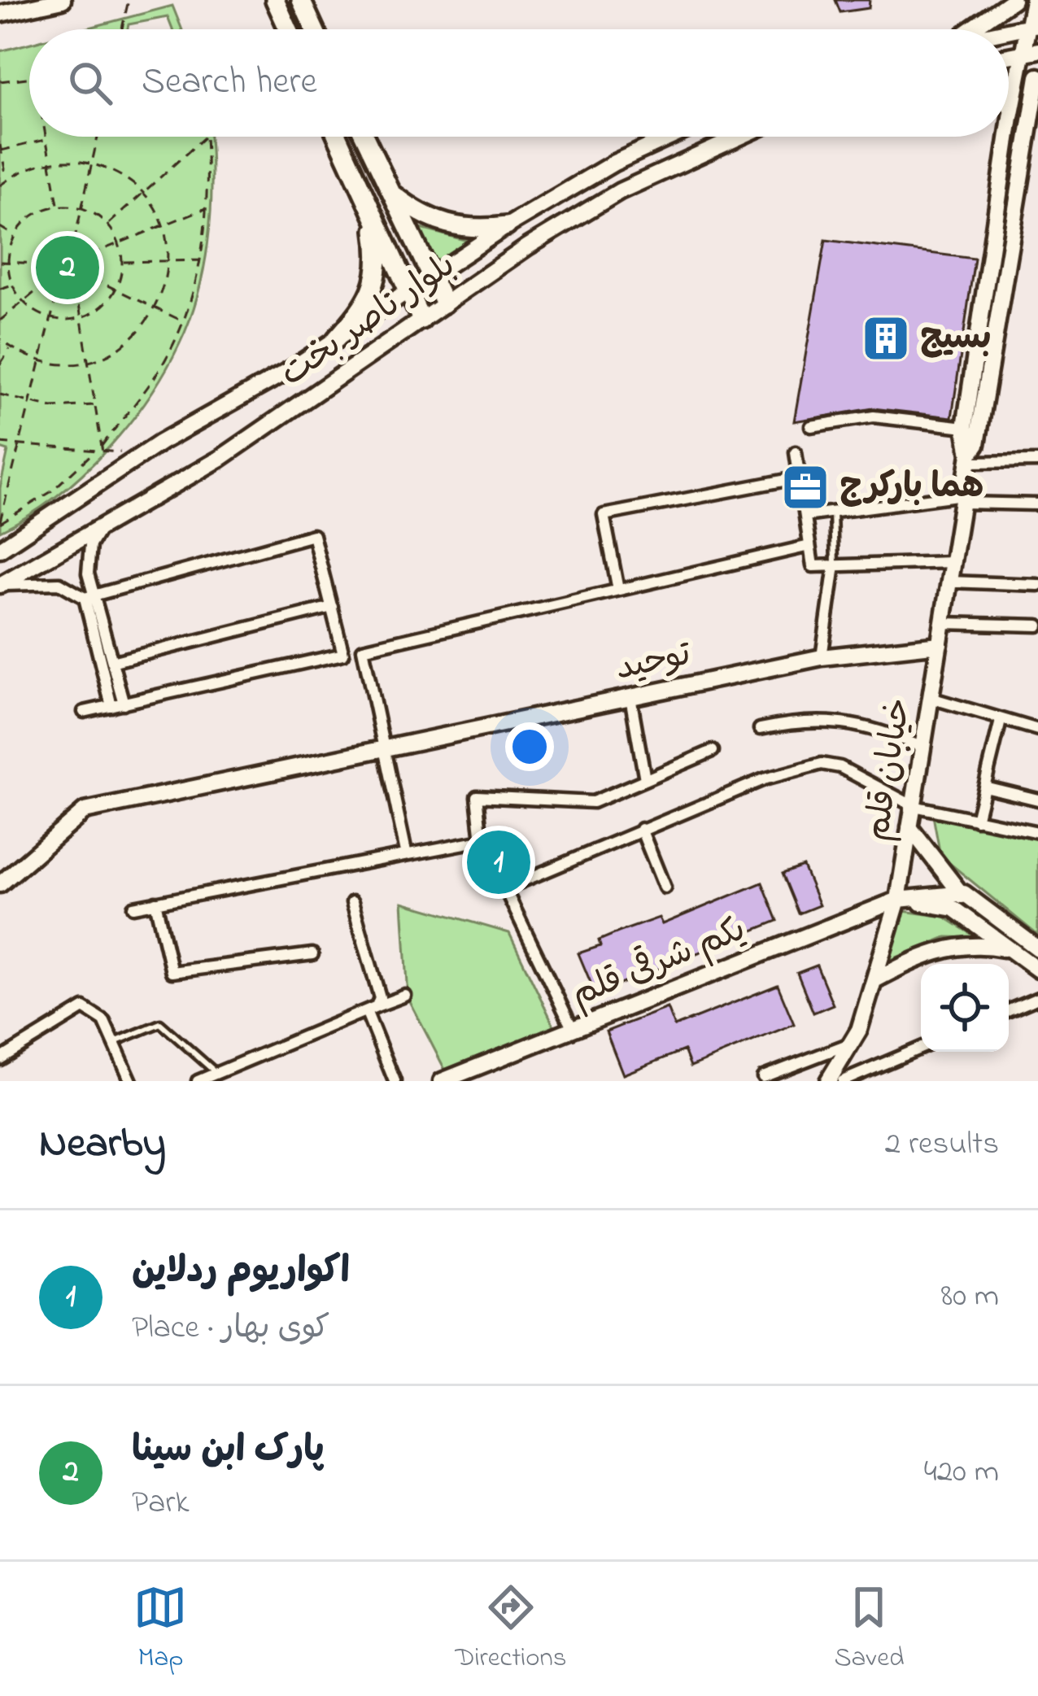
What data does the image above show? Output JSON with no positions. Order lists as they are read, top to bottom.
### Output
{
  "streets": {
    "main road": [
      "بلوار ناصر بخت",
      "توحید",
      "خیابان قلم",
      "یکم شرقی قلم"
    ]
  },
  "crossings": [
    ["توحید", "خیابان قلم"],
    ["خیابان قلم", "یکم شرقی قلم"]
  ],
  "places": {
    "building": ["بسیج"],
    "office": ["هما بارکرج"]
  },
  "page": {
    "search": "Search here",
    "pins": ["2", "1"],
    "heading": ["Nearby", "2 results"],
    "list": [
      {
        "mark": "1",
        "name": "اکواریوم ردلاین",
        "note": "Place · کوی بهار",
        "value": "80 m"
      },
      {
        "mark": "2",
        "name": "پارک ابن سینا",
        "note": "Park",
        "value": "420 m"
      }
    ],
    "nav": ["Map", "Directions", "Saved"]
  }
}
